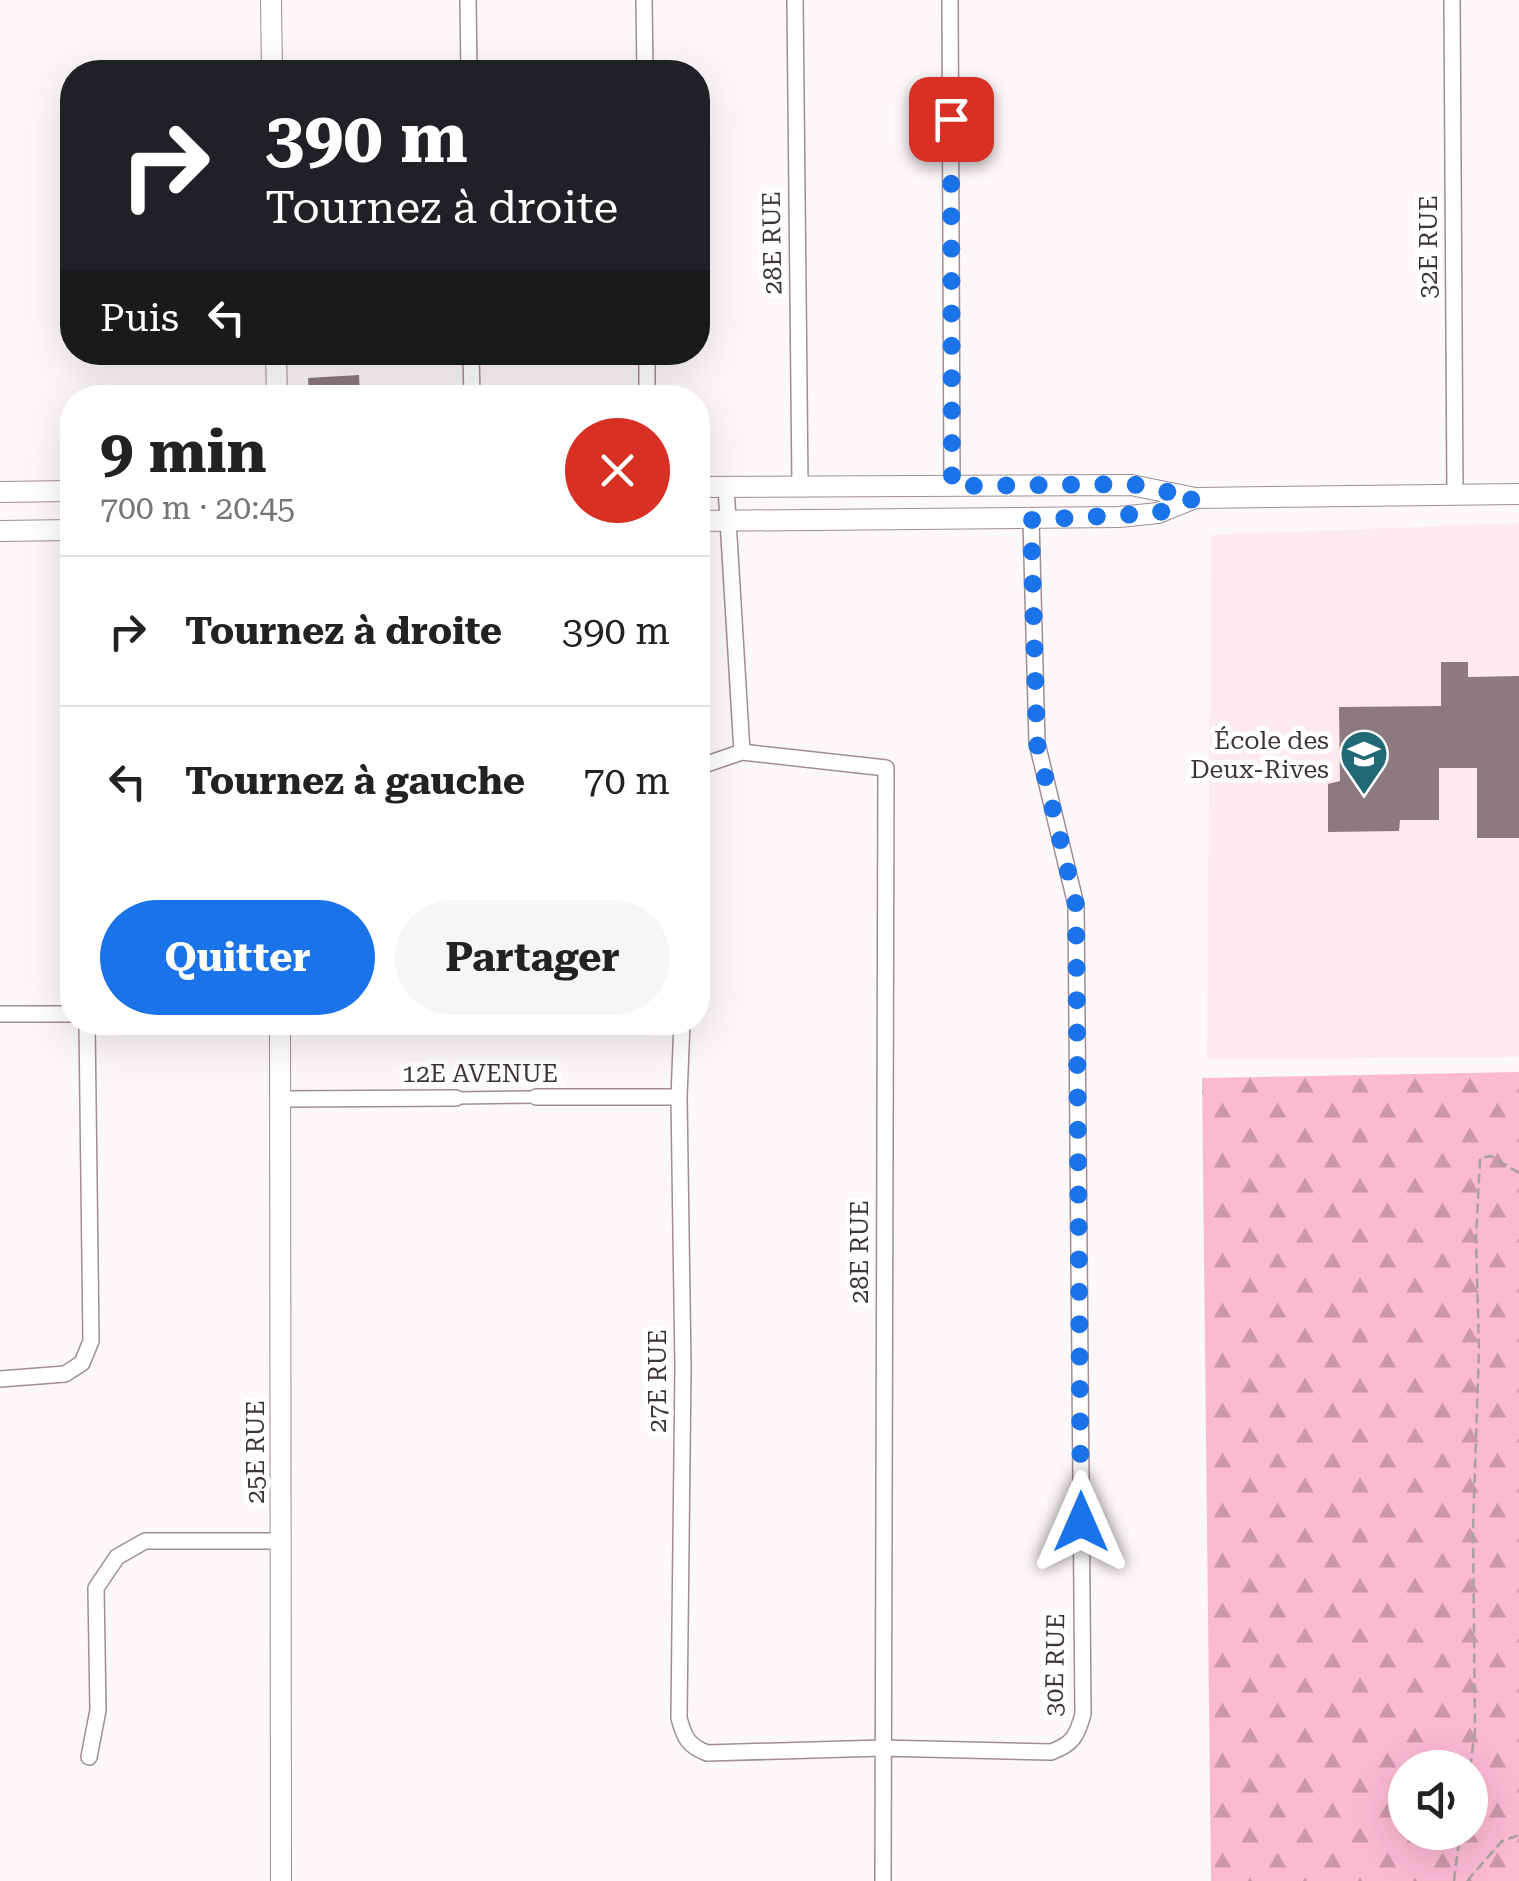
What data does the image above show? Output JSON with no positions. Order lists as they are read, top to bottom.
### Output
{
  "streets": {
    "street": [
      "28E RUE",
      "32E RUE",
      "12E AVENUE",
      "27E RUE",
      "25E RUE",
      "30E RUE"
    ]
  },
  "crossings": [
    ["28E RUE", "27E RUE"],
    ["28E RUE", "30E RUE"],
    ["12E AVENUE", "27E RUE"],
    ["12E AVENUE", "25E RUE"],
    ["27E RUE", "30E RUE"]
  ],
  "places": {
    "school or university": ["École des Deux-Rives"]
  },
  "page": {
    "turn": ["390 m", "Tournez à droite"],
    "then": "Puis",
    "heading": ["9 min", "700 m · 20:45"],
    "list": [
      {
        "name": "Tournez à droite",
        "value": "390 m"
      },
      {
        "name": "Tournez à gauche",
        "value": "70 m"
      }
    ],
    "buttons": ["Quitter", "Partager"]
  }
}
